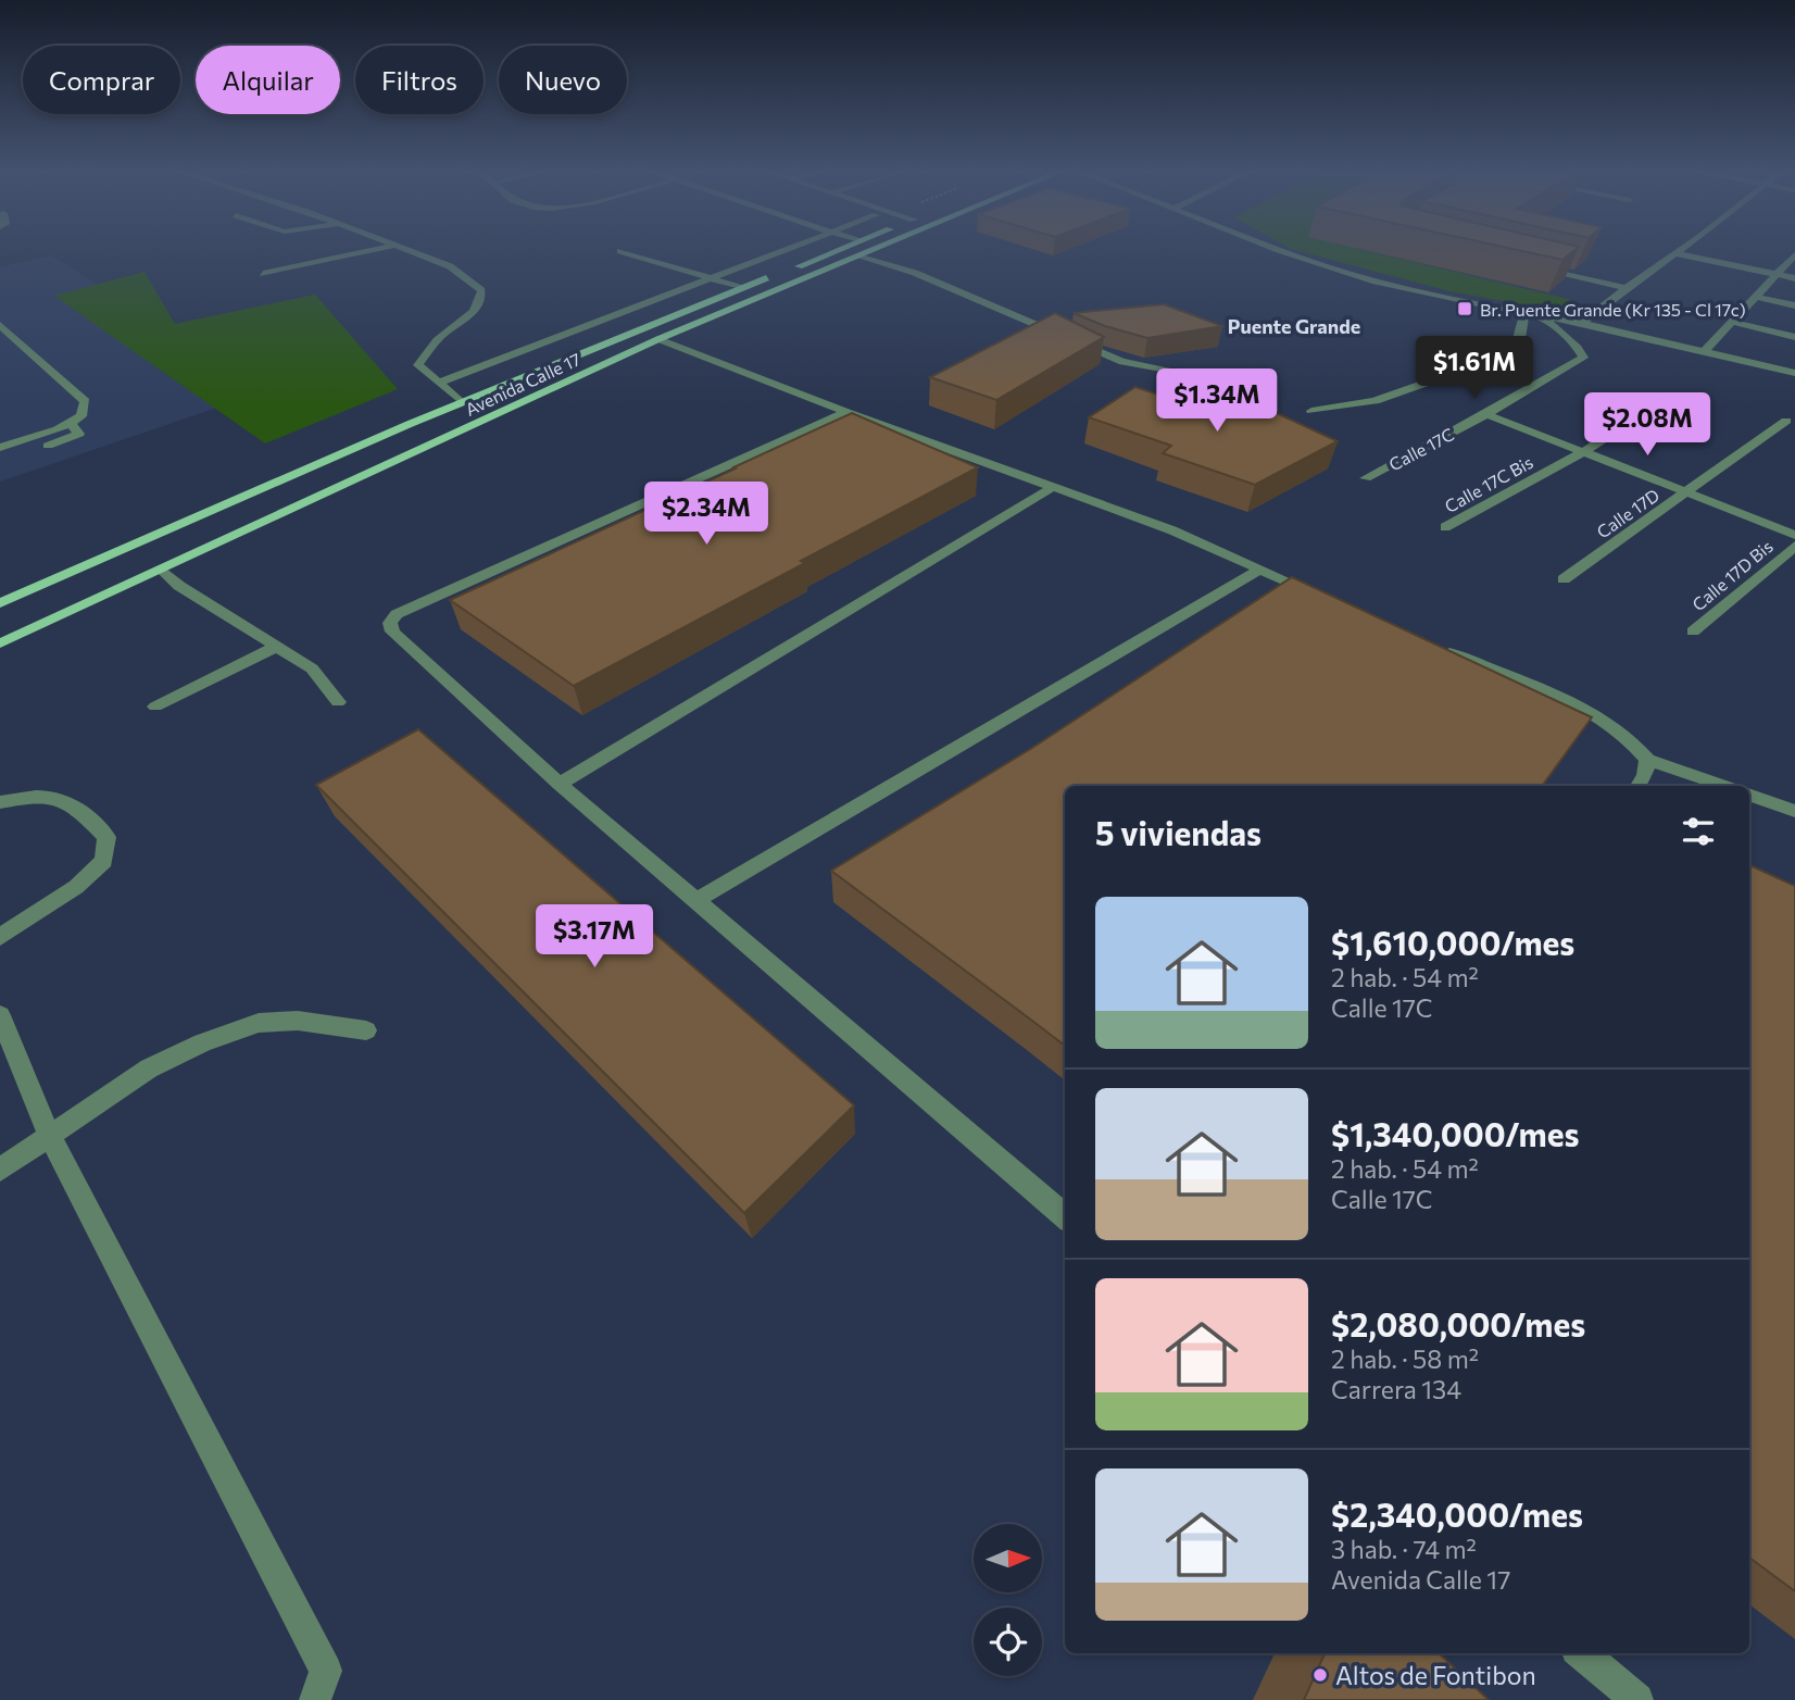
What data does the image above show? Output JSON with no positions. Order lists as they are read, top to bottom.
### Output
{
  "streets": {
    "main road": ["Avenida Calle 17"],
    "street": [
      "Calle 17C",
      "Calle 17C Bis",
      "Calle 17D",
      "Calle 17D Bis"
    ]
  },
  "districts": ["Puente Grande"],
  "places": {
    "transit": ["Br. Puente Grande (Kr 135 - Cl 17c)"],
    "other": ["Altos de Fontibon"]
  },
  "north": "right",
  "page": {
    "chip": [
      "Comprar",
      "Alquilar",
      "Filtros",
      "Nuevo"
    ],
    "price": [
      "$1.61M",
      "$1.34M",
      "$2.08M",
      "$2.34M",
      "$3.17M"
    ],
    "heading": "5 viviendas",
    "list": [
      {
        "name": "$1,610,000/mes",
        "note": "2 hab. · 54 m² · Calle 17C"
      },
      {
        "name": "$1,340,000/mes",
        "note": "2 hab. · 54 m² · Calle 17C"
      },
      {
        "name": "$2,080,000/mes",
        "note": "2 hab. · 58 m² · Carrera 134"
      },
      {
        "name": "$2,340,000/mes",
        "note": "3 hab. · 74 m² · Avenida Calle 17"
      }
    ]
  }
}
